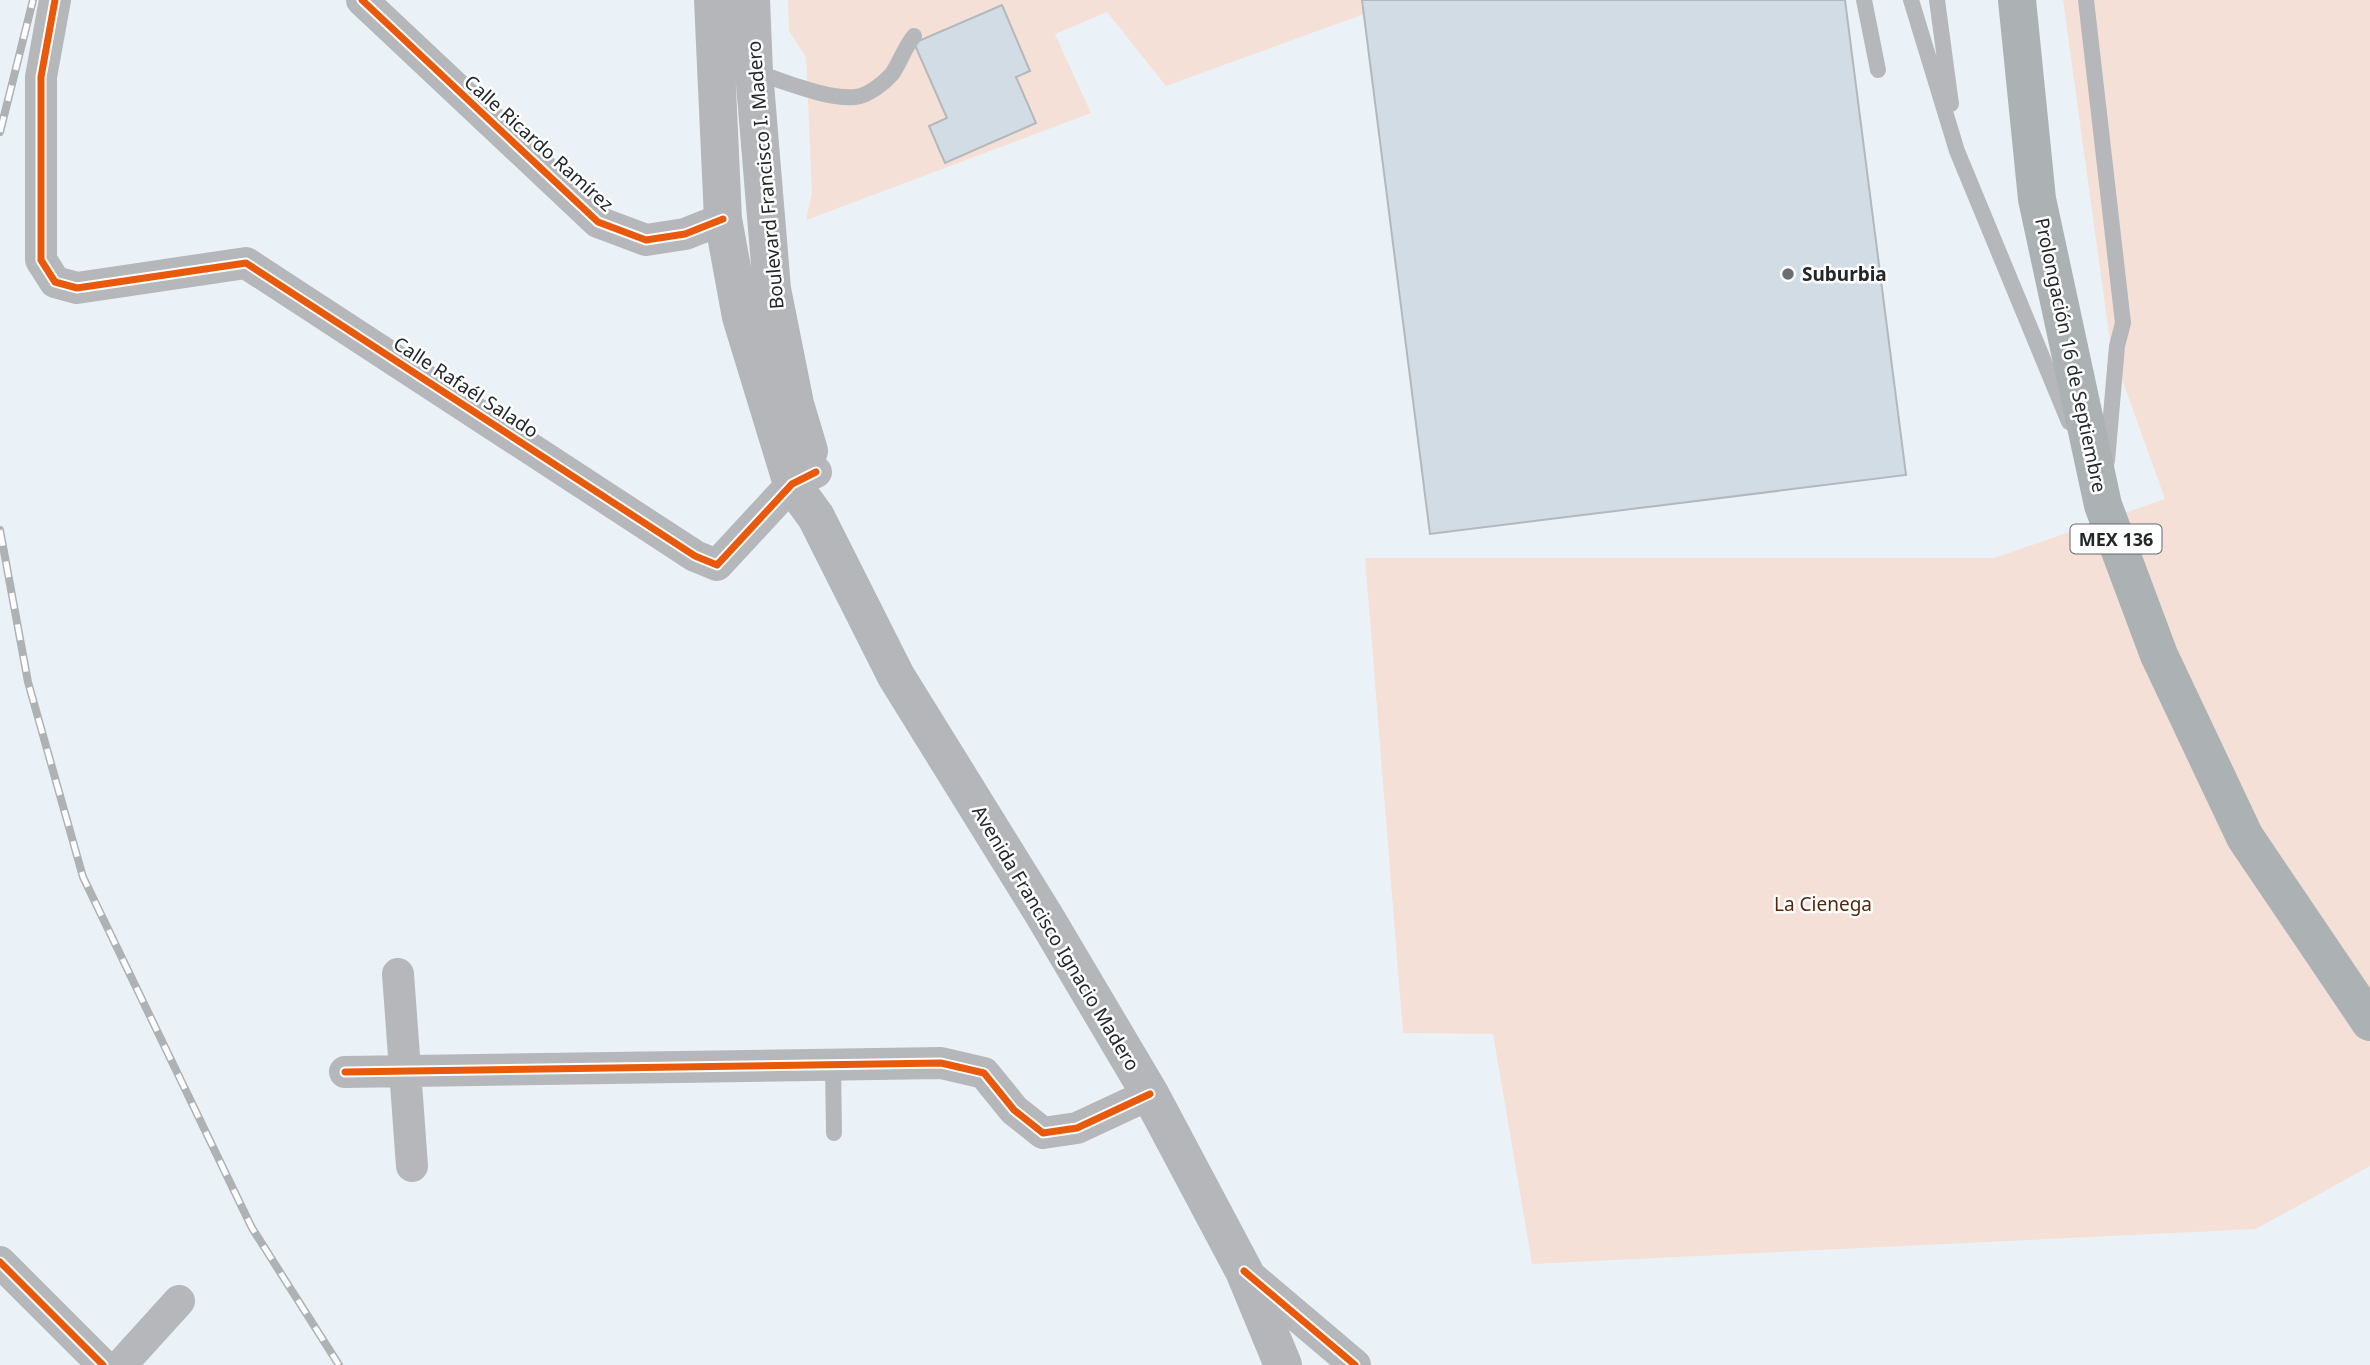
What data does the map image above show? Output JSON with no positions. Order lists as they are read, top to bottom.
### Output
{
  "streets": {
    "main road": [
      "Boulevard Francisco I. Madero",
      "Prolongación 16 de Septiembre",
      "MEX 136",
      "Avenida Francisco Ignacio Madero"
    ],
    "street": ["Calle Ricardo Ramírez", "Calle Rafaél Salado"]
  },
  "crossings": [
    ["Calle Ricardo Ramírez", "Boulevard Francisco I. Madero"],
    ["Boulevard Francisco I. Madero", "Calle Rafaél Salado"],
    ["Boulevard Francisco I. Madero", "Avenida Francisco Ignacio Madero"],
    ["Calle Rafaél Salado", "Avenida Francisco Ignacio Madero"]
  ],
  "parks": ["La Cienega"],
  "places": ["Suburbia"]
}
